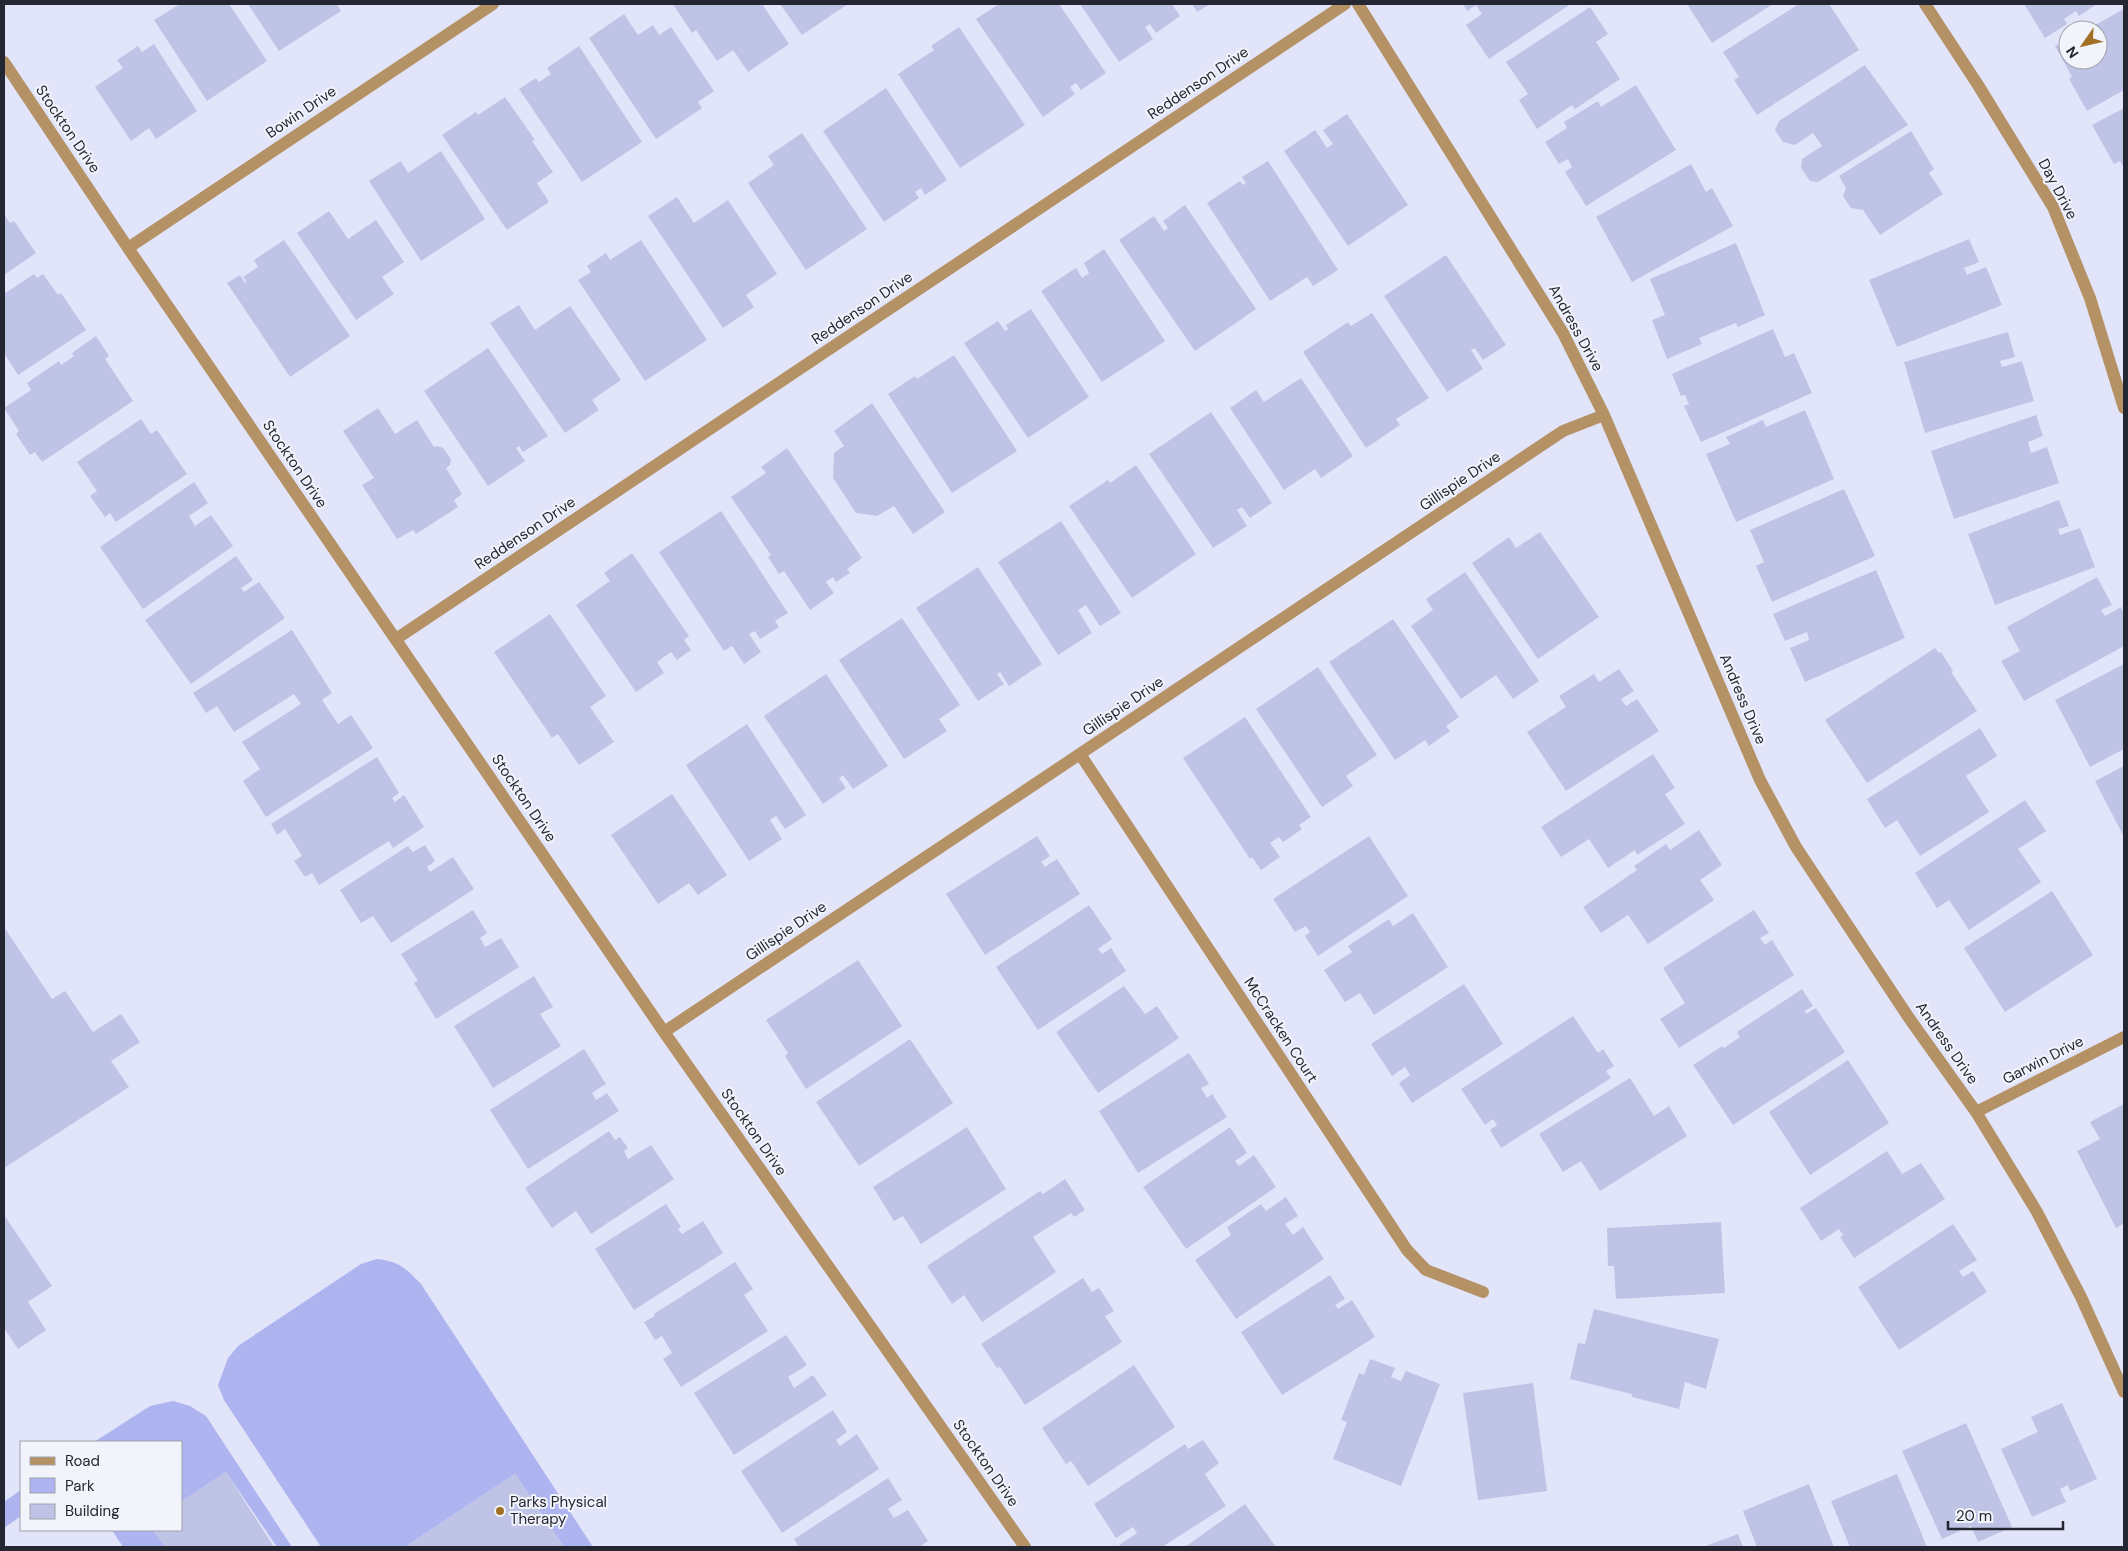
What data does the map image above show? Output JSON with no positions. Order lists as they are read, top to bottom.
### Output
{
  "streets": {
    "street": [
      "Reddenson Drive",
      "Bowin Drive",
      "Stockton Drive",
      "Day Drive",
      "Andress Drive",
      "Gillispie Drive",
      "McCracken Court",
      "Garwin Drive"
    ]
  },
  "crossings": [
    ["Reddenson Drive", "Stockton Drive"],
    ["Bowin Drive", "Stockton Drive"],
    ["Stockton Drive", "Gillispie Drive"],
    ["Andress Drive", "Gillispie Drive"],
    ["Andress Drive", "Garwin Drive"],
    ["Gillispie Drive", "McCracken Court"]
  ],
  "places": ["Parks Physical Therapy"],
  "legend": ["Road", "Park", "Building"],
  "scale_bar": "20 m",
  "north": "bottom left"
}
